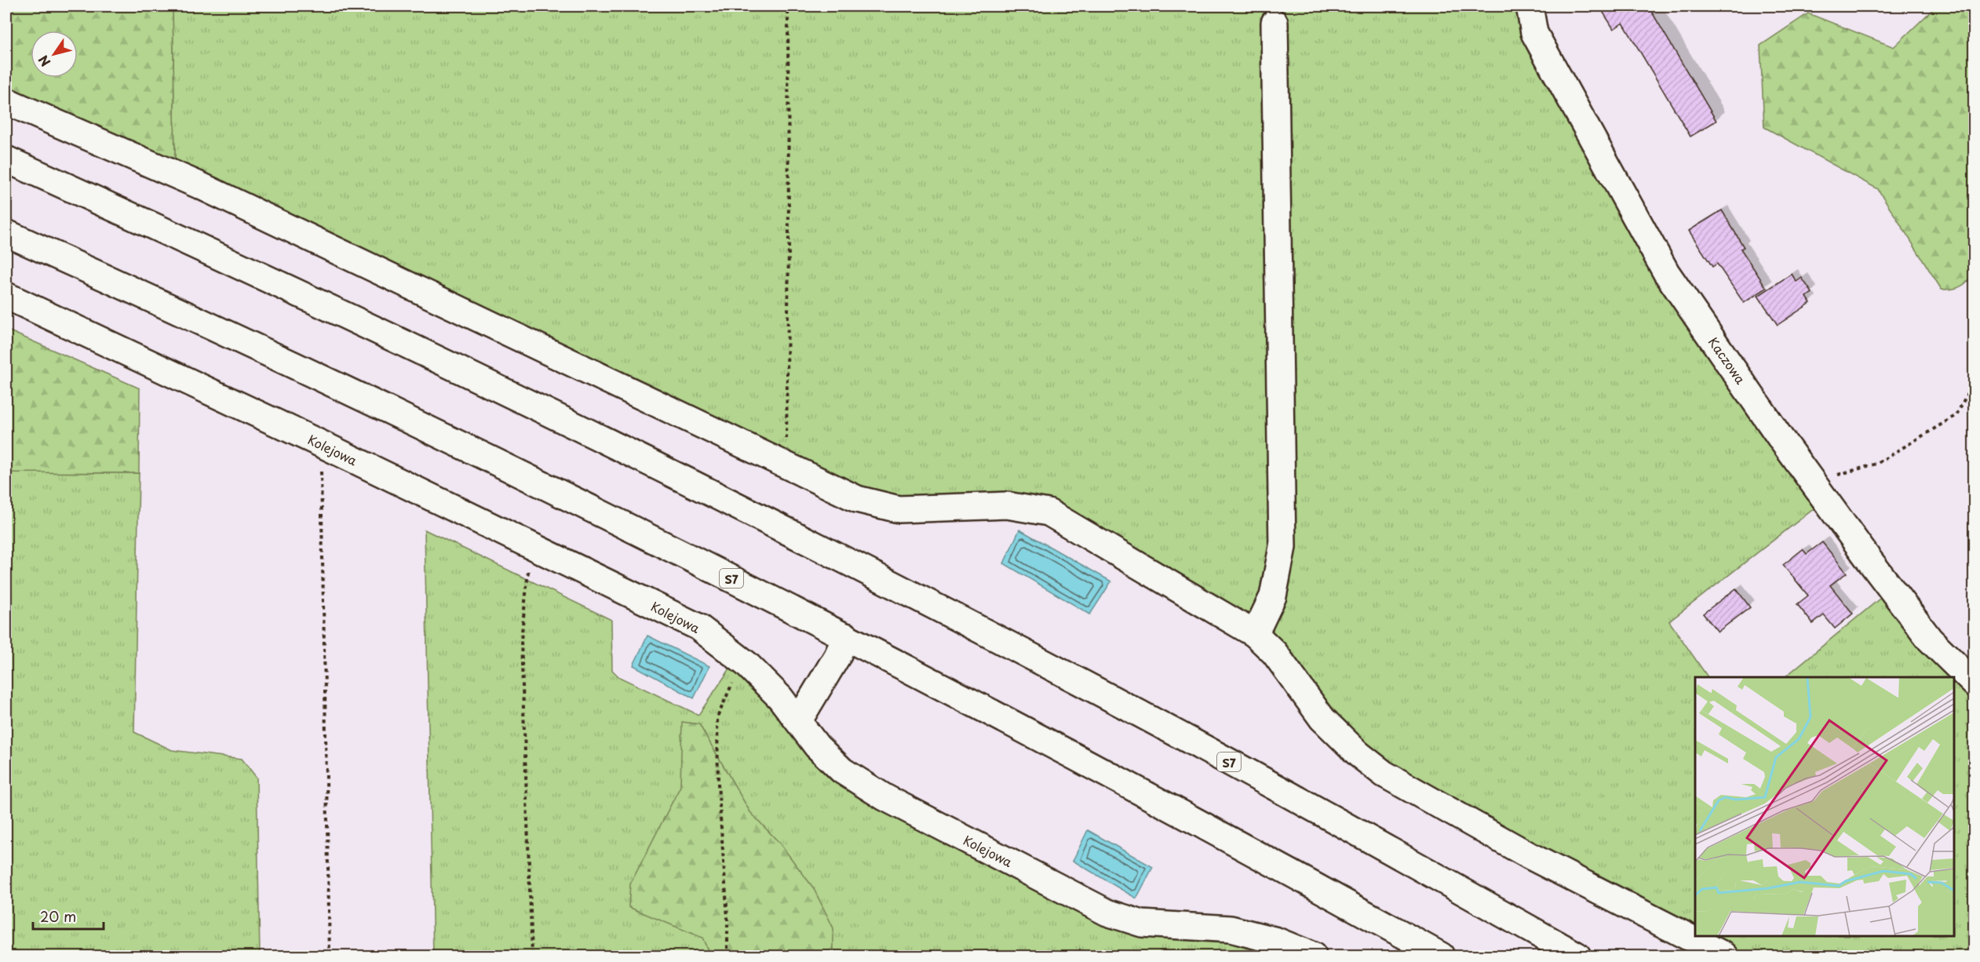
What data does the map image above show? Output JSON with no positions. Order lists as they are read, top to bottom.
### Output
{
  "streets": {
    "main road": ["Kaczowa", "Kolejowa", "S7"]
  },
  "scale_bar": "20 m",
  "north": "bottom left"
}
